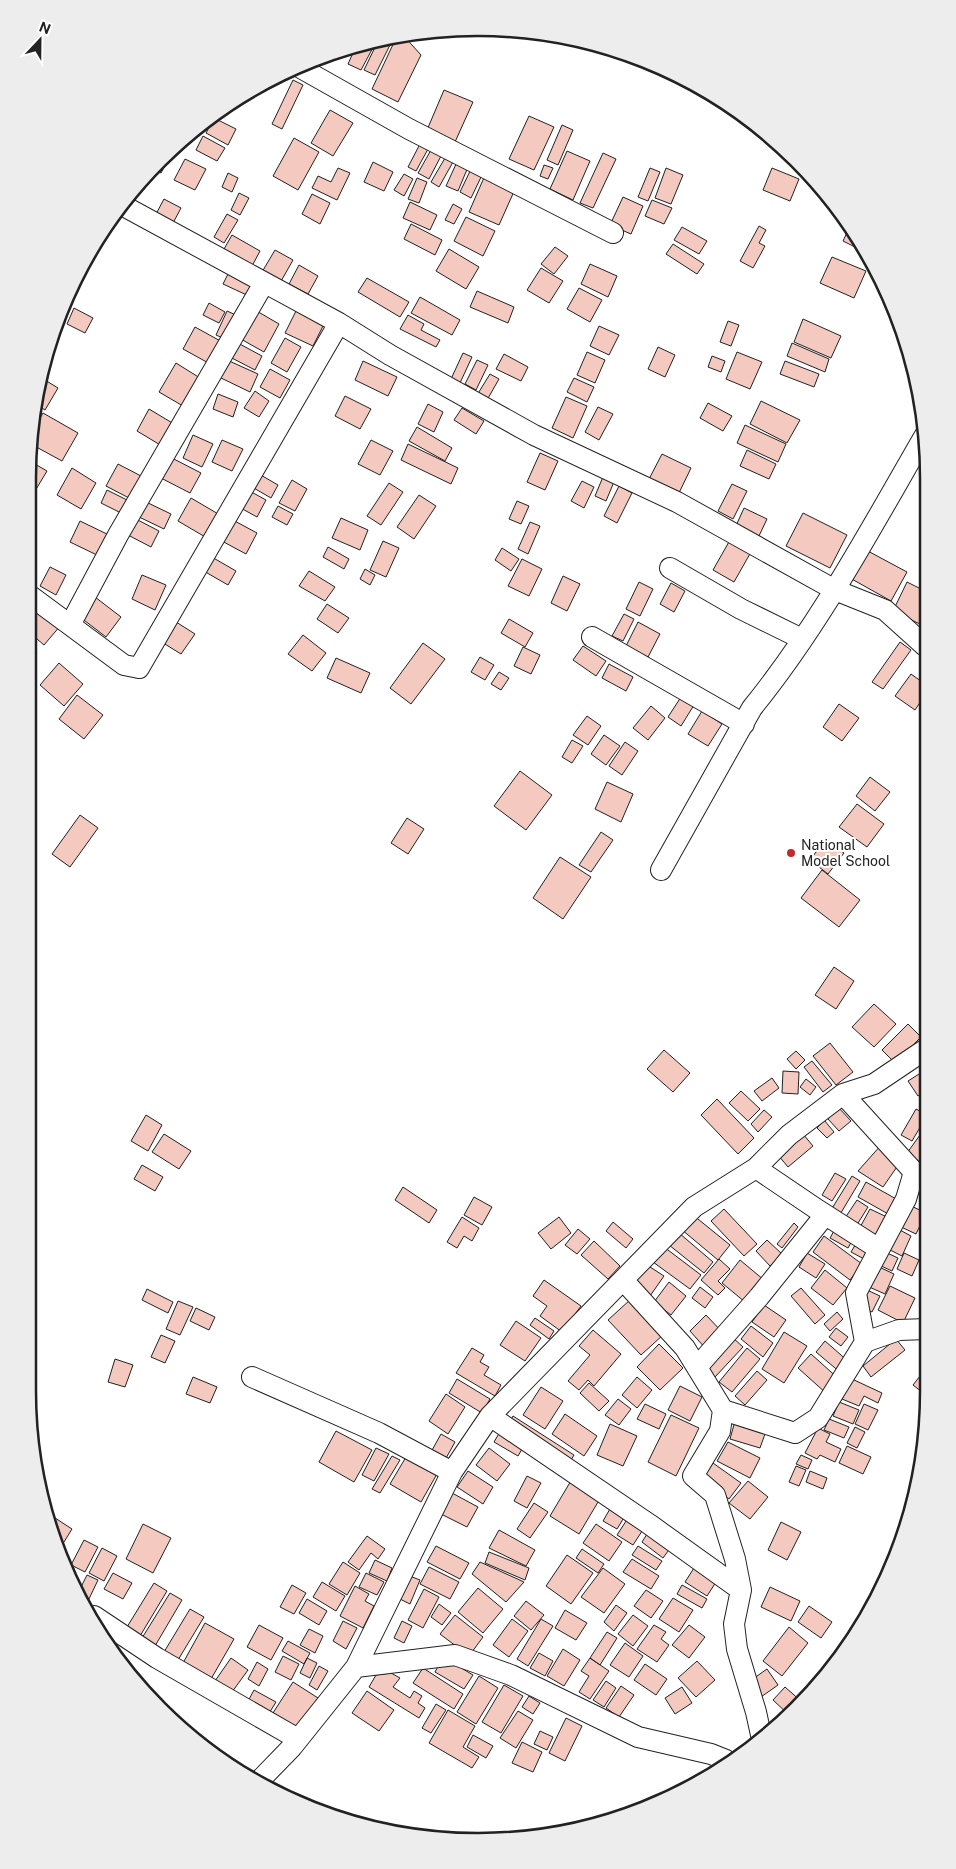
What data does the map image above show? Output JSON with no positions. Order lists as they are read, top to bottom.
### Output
{
  "places": ["National Model School"],
  "north": "top"
}
